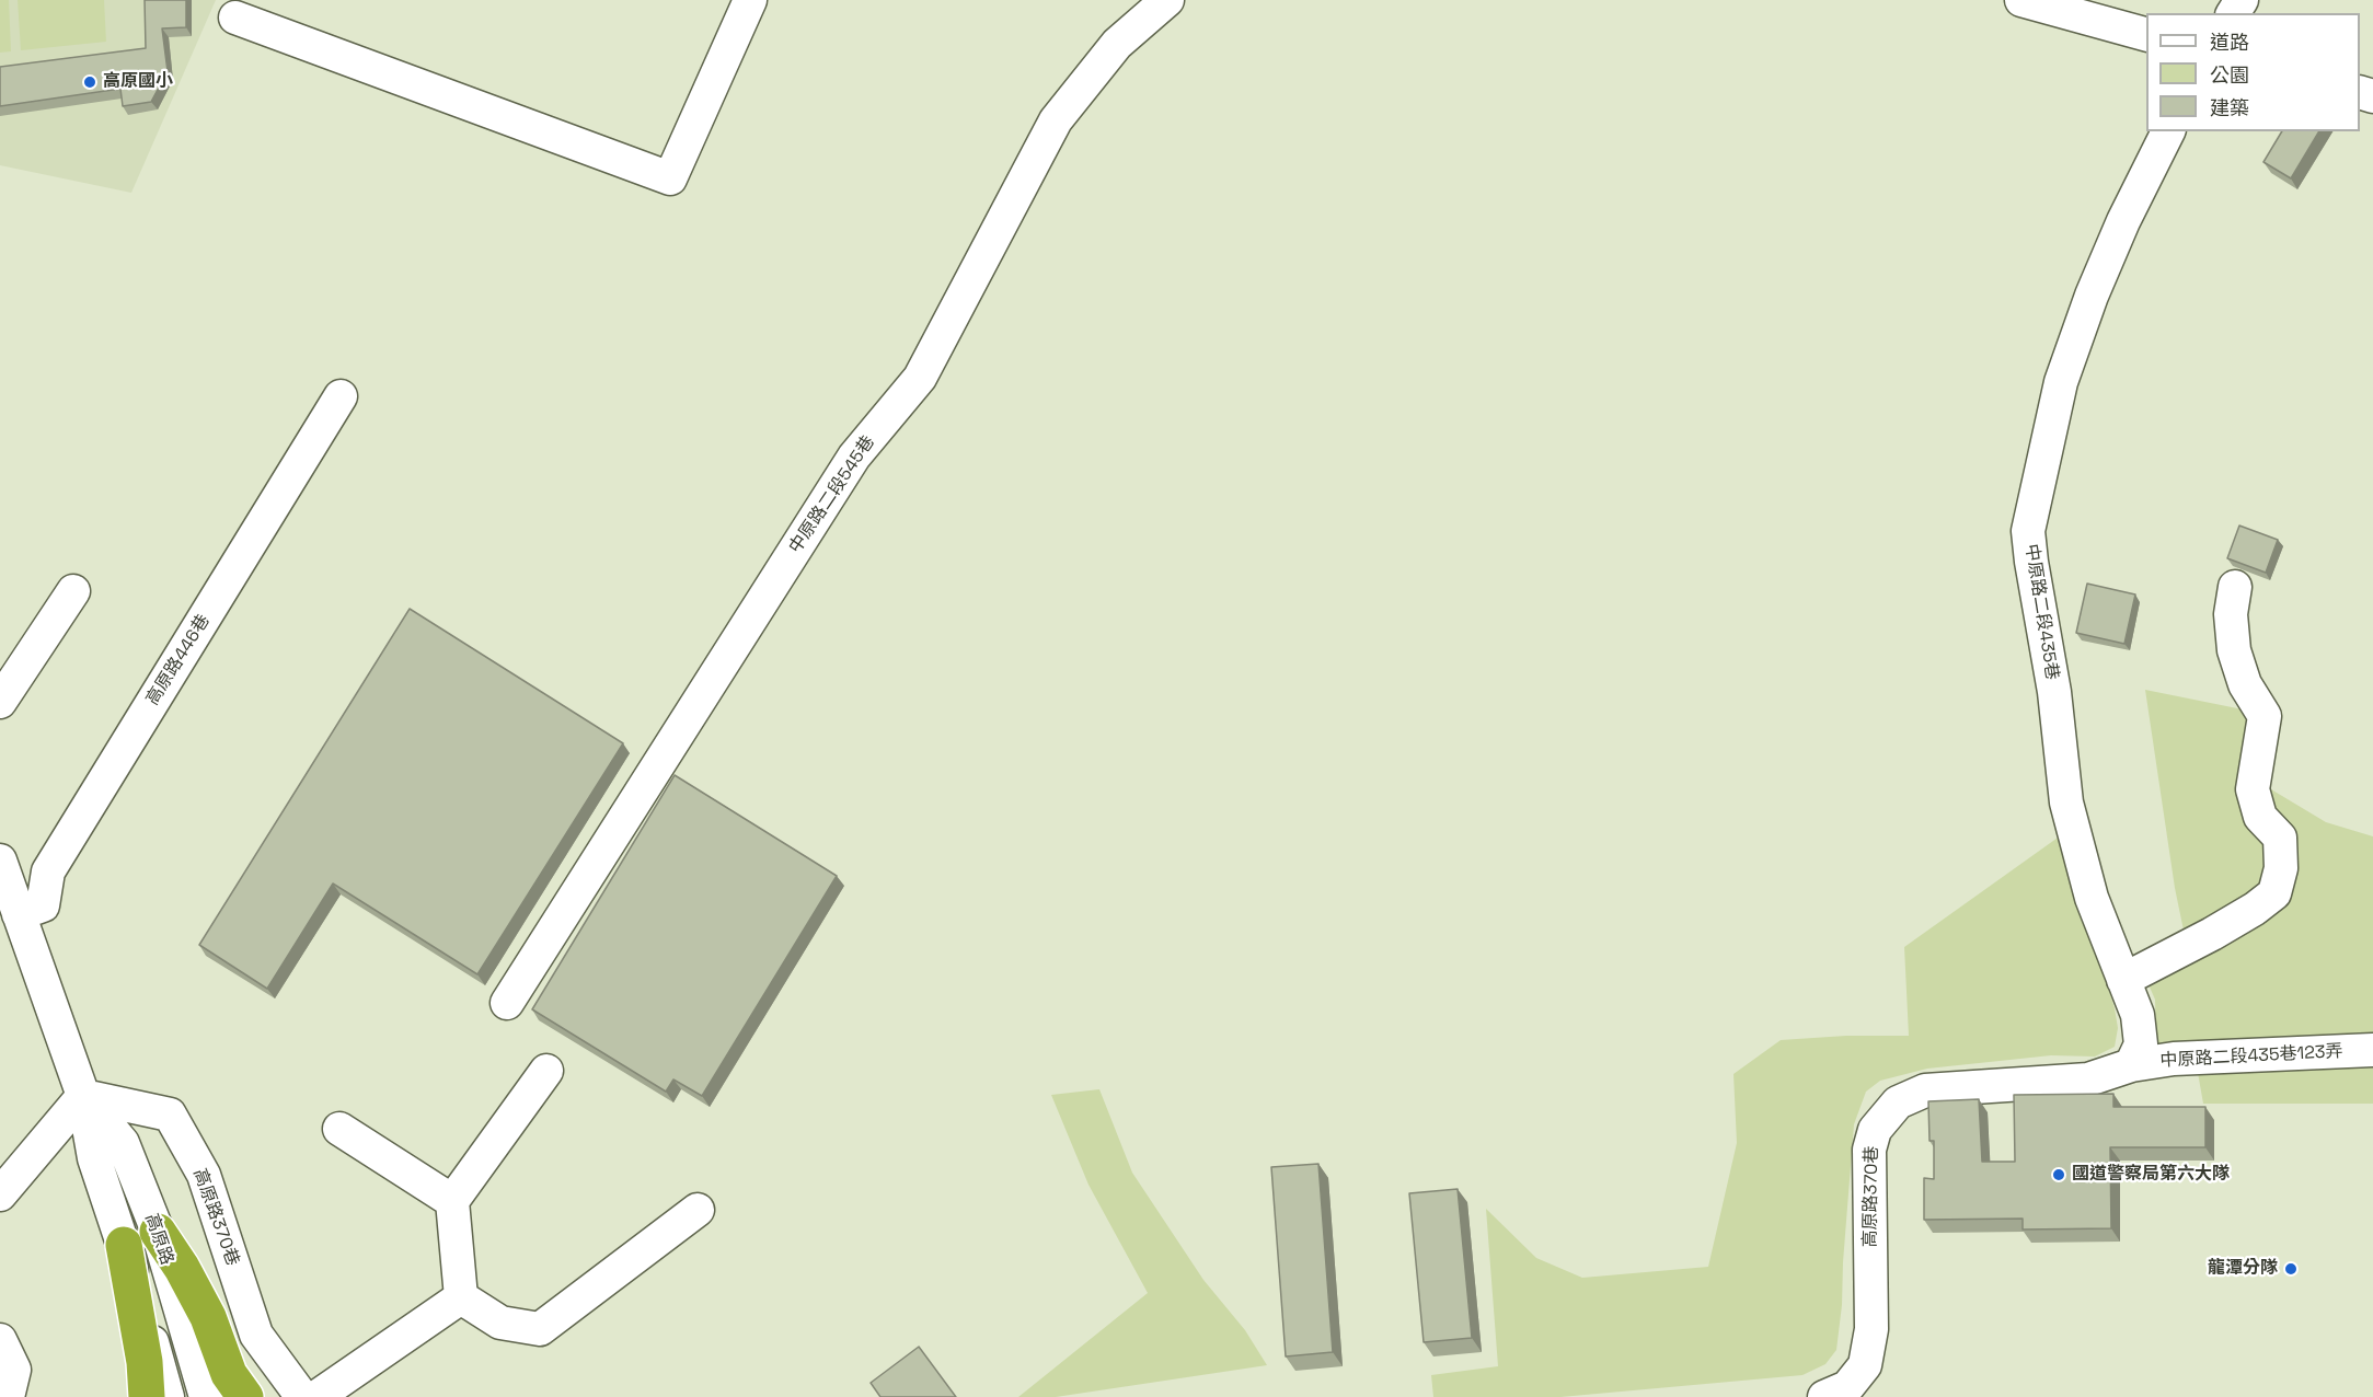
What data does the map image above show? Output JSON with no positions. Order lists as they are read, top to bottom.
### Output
{
  "streets": {
    "street": [
      "中原路二段545巷",
      "中原路二段435巷",
      "高原路446巷",
      "中原路二段435巷123弄",
      "高原路370巷",
      "高原路"
    ]
  },
  "crossings": [
    ["中原路二段435巷", "中原路二段435巷123弄"],
    ["中原路二段435巷", "高原路370巷"],
    ["高原路446巷", "高原路"],
    ["中原路二段435巷123弄", "高原路370巷"],
    ["高原路370巷", "高原路"]
  ],
  "places": ["高原國小", "國道警察局第六大隊", "龍潭分隊"],
  "legend": ["道路", "公園", "建築"]
}
